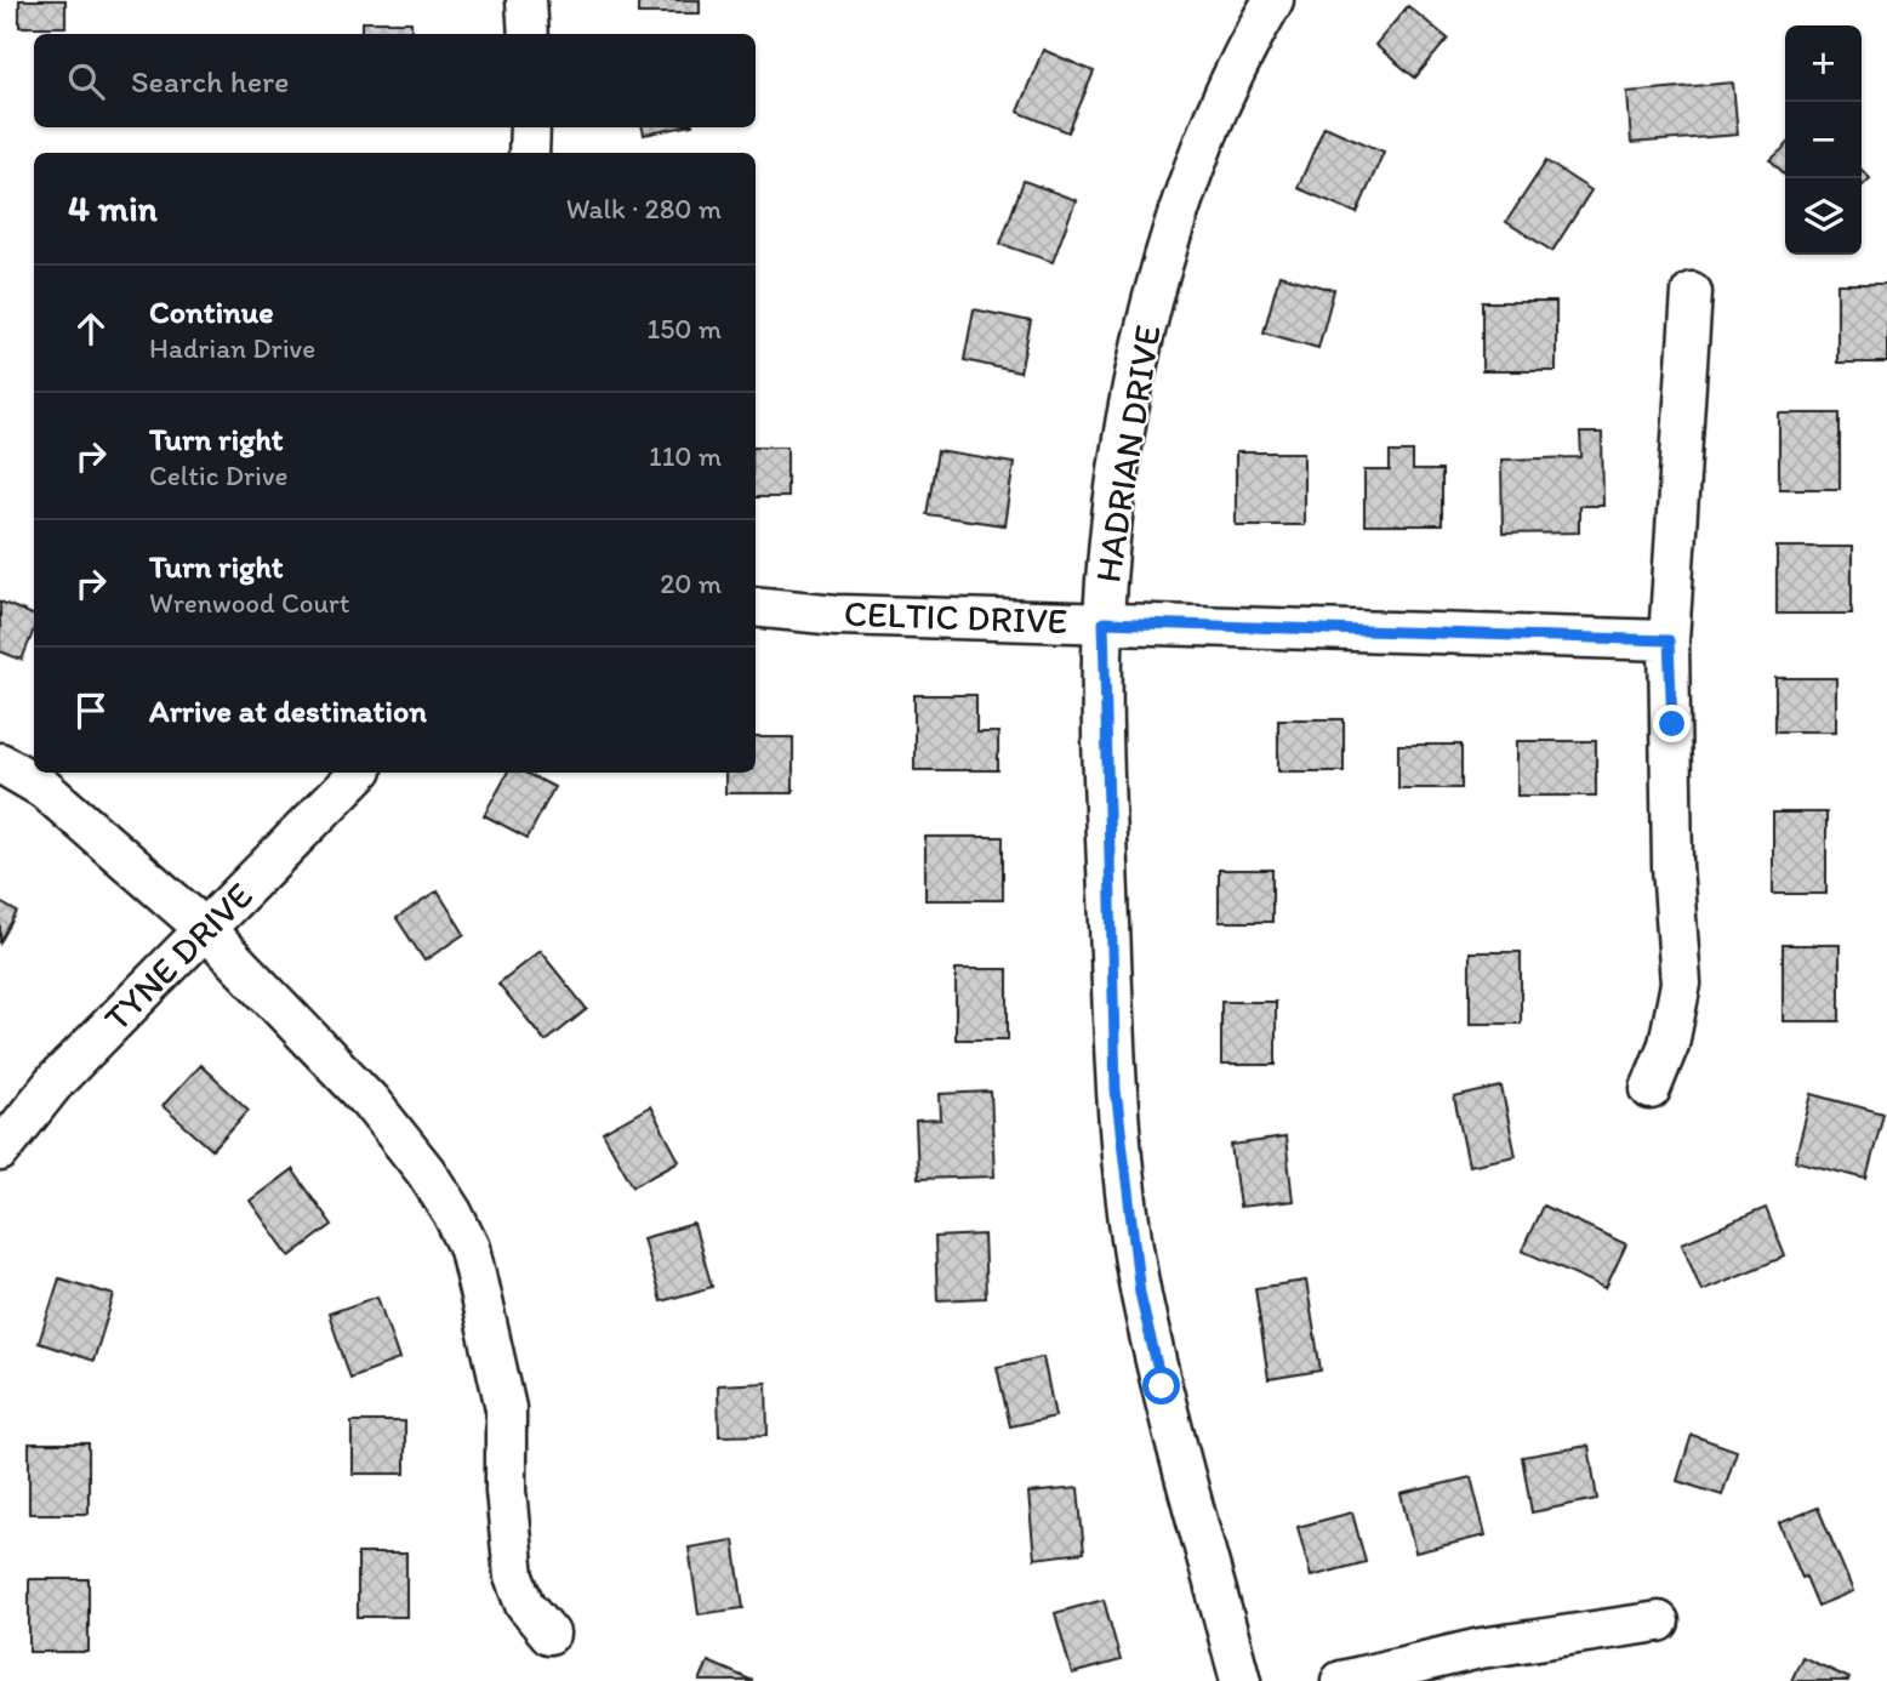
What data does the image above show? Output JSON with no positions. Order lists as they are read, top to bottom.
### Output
{
  "streets": {
    "street": ["HADRIAN DRIVE", "CELTIC DRIVE", "TYNE DRIVE"]
  },
  "crossings": [
    ["HADRIAN DRIVE", "CELTIC DRIVE"]
  ],
  "page": {
    "map_buttons": ["+", "−"],
    "search": "Search here",
    "heading": ["4 min", "Walk · 280 m"],
    "list": [
      ["Continue", "Hadrian Drive", "150 m"],
      ["Turn right", "Celtic Drive", "110 m"],
      ["Turn right", "Wrenwood Court", "20 m"],
      "Arrive at destination"
    ]
  }
}
